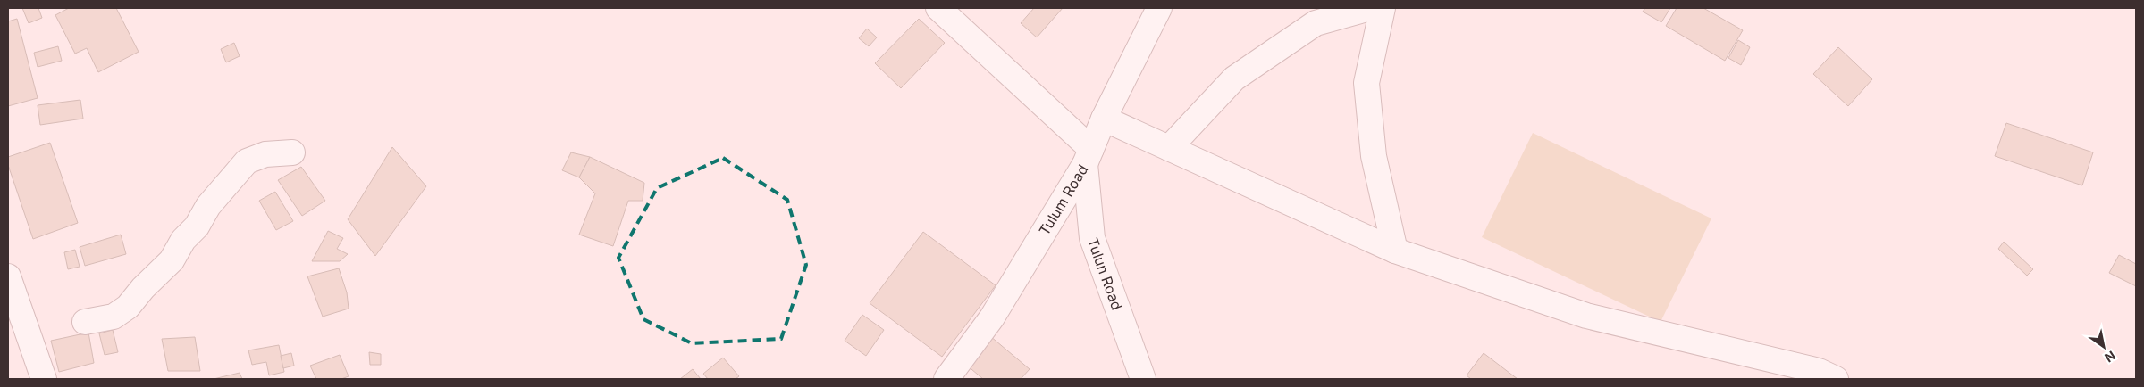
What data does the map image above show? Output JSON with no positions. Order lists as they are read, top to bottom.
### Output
{
  "streets": {
    "street": ["Tulum Road", "Tulun Road"]
  },
  "crossings": [
    ["Tulum Road", "Tulun Road"]
  ],
  "north": "bottom right"
}
